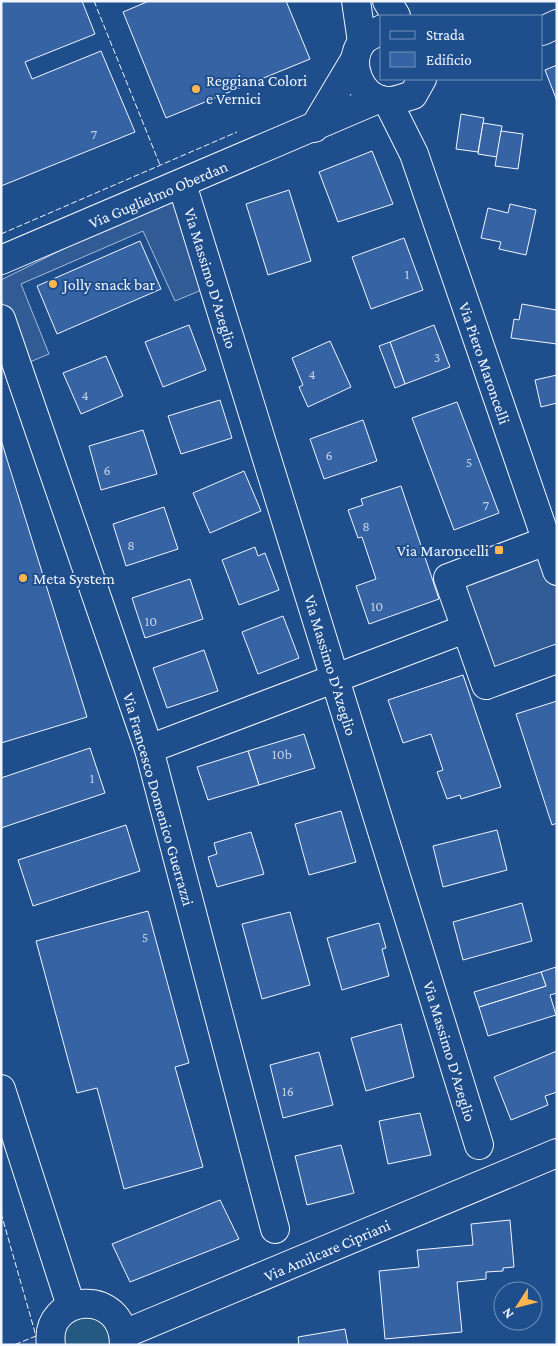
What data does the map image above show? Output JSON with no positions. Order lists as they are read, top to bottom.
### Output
{
  "streets": {
    "street": [
      "Via Guglielmo Oberdan",
      "Via Massimo D'Azeglio",
      "Via Piero Maroncelli",
      "Via Francesco Domenico Guerrazzi",
      "Via Amilcare Cipriani"
    ]
  },
  "crossings": [
    ["Via Guglielmo Oberdan", "Via Massimo D'Azeglio"],
    ["Via Guglielmo Oberdan", "Via Piero Maroncelli"]
  ],
  "places": {
    "other": ["Reggiana Colori e Vernici", "Jolly snack bar", "Meta System"],
    "transit": ["Via Maroncelli"]
  },
  "house_numbers": [
    "7",
    "1",
    "3",
    "4",
    "4",
    "6",
    "5",
    "6",
    "7",
    "8",
    "8",
    "10",
    "10",
    "10b",
    "1",
    "5",
    "16"
  ],
  "legend": ["Strada", "Edificio"],
  "north": "bottom left"
}
